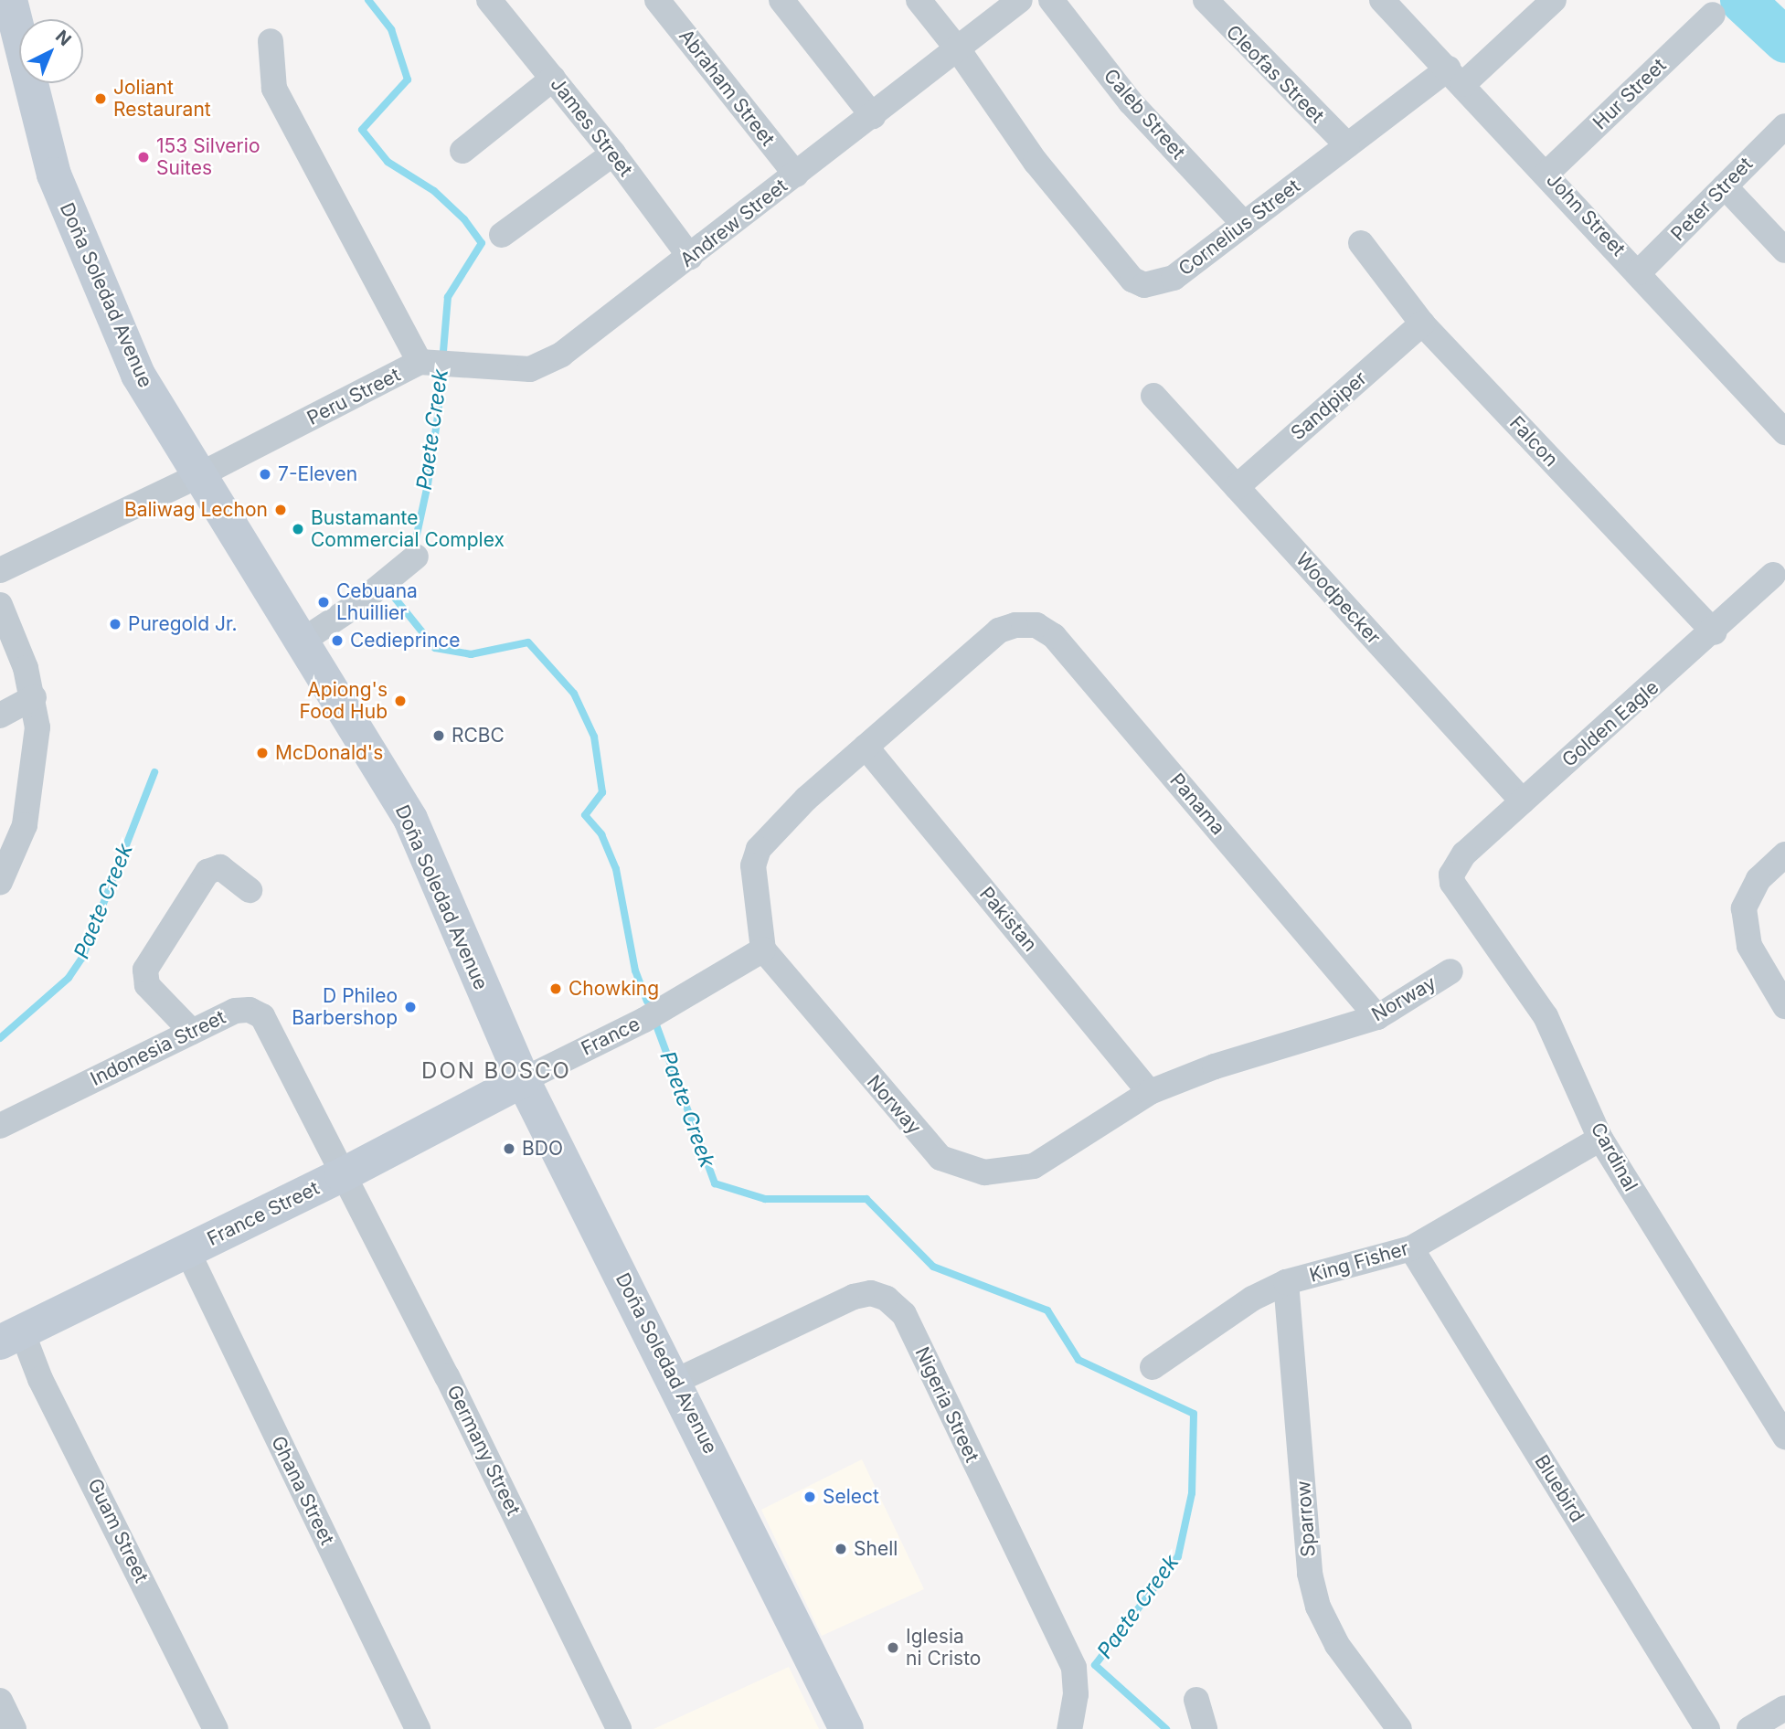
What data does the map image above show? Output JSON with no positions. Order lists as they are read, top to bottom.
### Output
{
  "streets": {
    "main road": ["Doña Soledad Avenue", "France Street"],
    "street": [
      "Cleofas Street",
      "Abraham Street",
      "Hur Street",
      "Caleb Street",
      "James Street",
      "Peter Street",
      "John Street",
      "Andrew Street",
      "Cornelius Street",
      "Peru Street",
      "Sandpiper",
      "Falcon",
      "Woodpecker",
      "Golden Eagle",
      "Panama",
      "Pakistan",
      "Norway",
      "France",
      "Indonesia Street",
      "Cardinal",
      "King Fisher",
      "Nigeria Street",
      "Germany Street",
      "Bluebird",
      "Ghana Street",
      "Sparrow",
      "Guam Street"
    ]
  },
  "crossings": [
    ["Cleofas Street", "Cornelius Street"],
    ["Abraham Street", "Andrew Street"],
    ["Hur Street", "John Street"],
    ["Caleb Street", "Cornelius Street"],
    ["James Street", "Andrew Street"],
    ["Peter Street", "John Street"],
    ["John Street", "Cornelius Street"],
    ["Andrew Street", "Cornelius Street"],
    ["Andrew Street", "Peru Street"],
    ["Doña Soledad Avenue", "Peru Street"],
    ["Doña Soledad Avenue", "France"],
    ["Doña Soledad Avenue", "France Street"],
    ["Doña Soledad Avenue", "Nigeria Street"],
    ["Sandpiper", "Falcon"],
    ["Sandpiper", "Woodpecker"],
    ["Falcon", "Golden Eagle"],
    ["Woodpecker", "Golden Eagle"],
    ["Golden Eagle", "Cardinal"],
    ["Panama", "Pakistan"],
    ["Panama", "Norway"],
    ["Pakistan", "Norway"],
    ["Norway", "France"],
    ["France", "France Street"],
    ["Indonesia Street", "France Street"],
    ["Indonesia Street", "Germany Street"],
    ["Cardinal", "King Fisher"],
    ["France Street", "Germany Street"],
    ["France Street", "Ghana Street"],
    ["France Street", "Guam Street"],
    ["King Fisher", "Bluebird"],
    ["King Fisher", "Sparrow"]
  ],
  "districts": ["DON BOSCO"],
  "water": ["Paete Creek"],
  "places": [
    "Joliant Restaurant",
    "153 Silverio Suites",
    "7-Eleven",
    "Baliwag Lechon",
    "Bustamante Commercial Complex",
    "Cebuana Lhuillier",
    "Puregold Jr.",
    "Cedieprince",
    "Apiong's Food Hub",
    "RCBC",
    "McDonald's",
    "Chowking",
    "D Phileo Barbershop",
    "BDO",
    "Select",
    "Shell",
    "Iglesia ni Cristo"
  ],
  "north": "top right"
}
